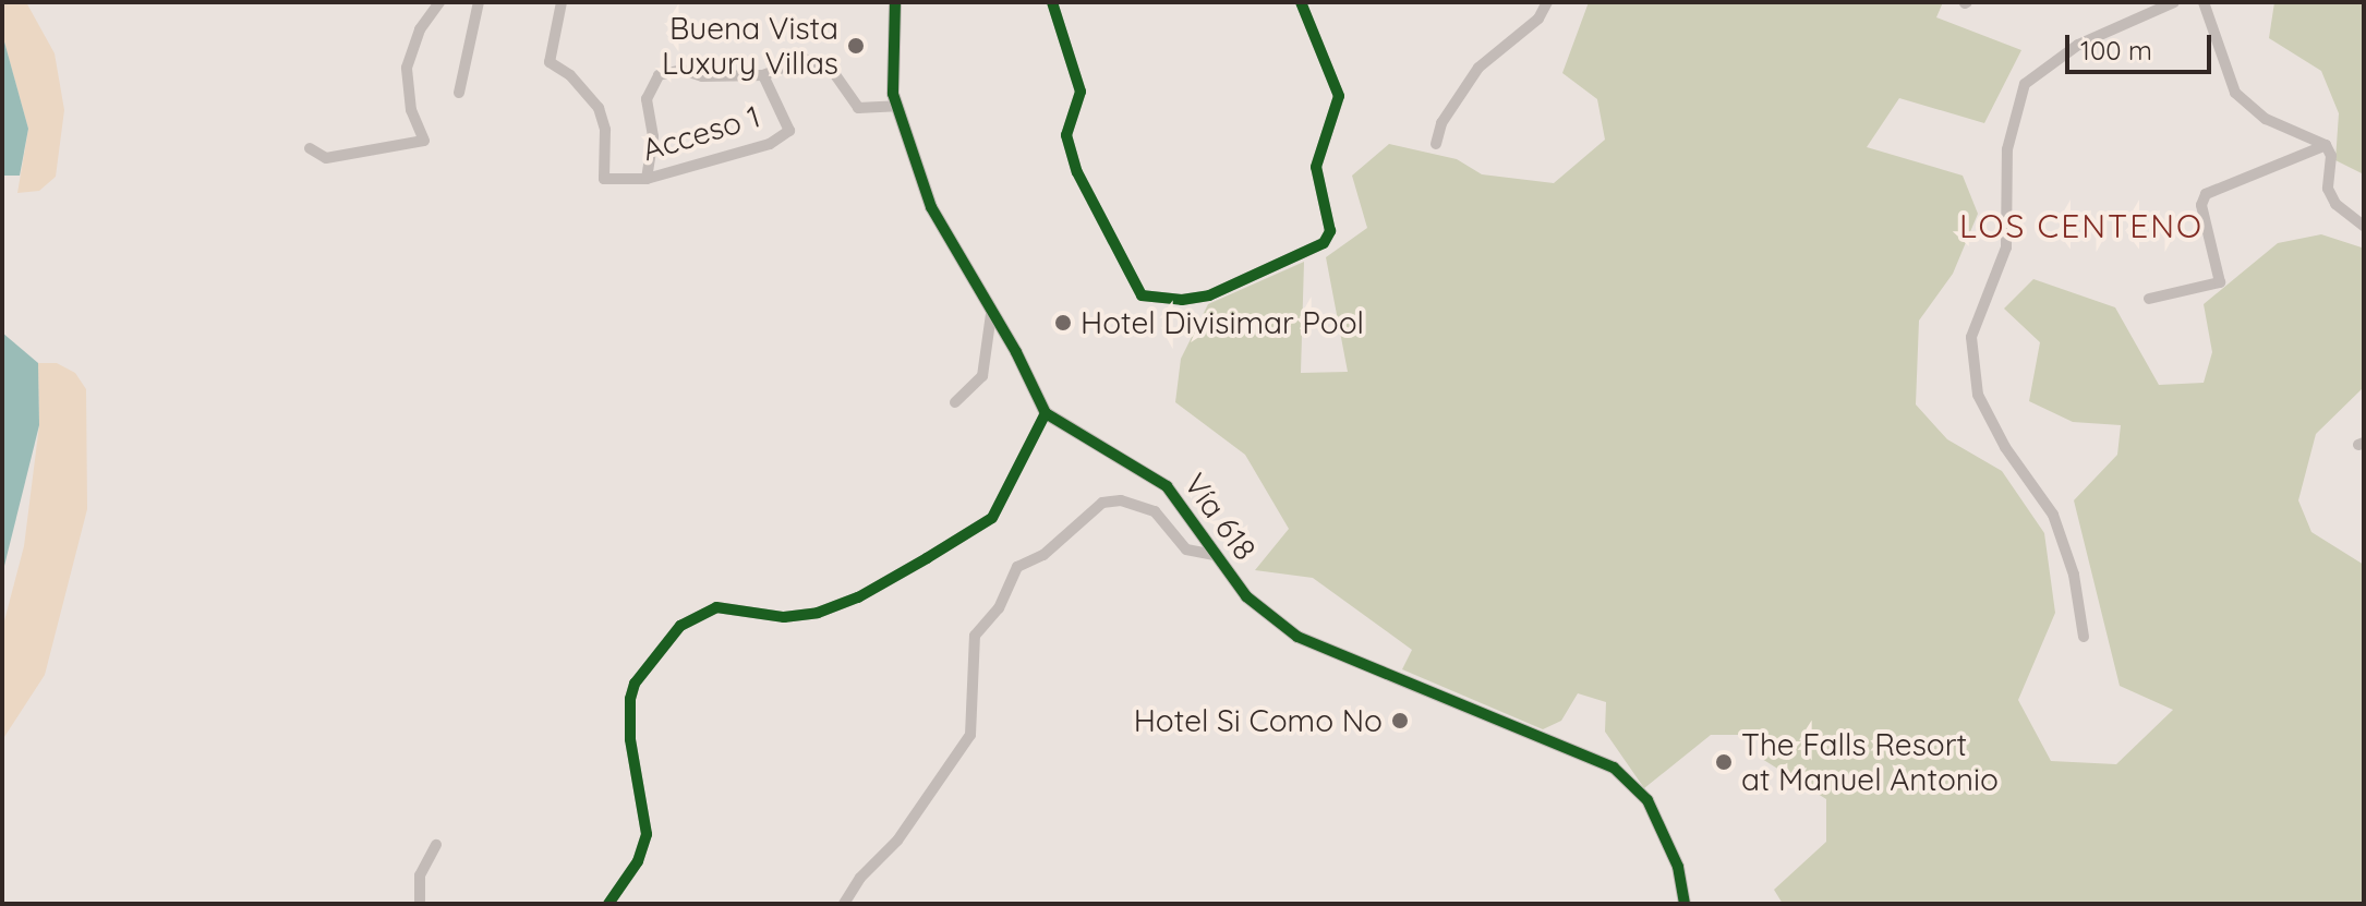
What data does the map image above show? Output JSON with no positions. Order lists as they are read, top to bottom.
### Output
{
  "streets": {
    "street": ["Acceso 1", "Vía 618"]
  },
  "districts": ["LOS CENTENO"],
  "places": [
    "Buena Vista Luxury Villas",
    "Hotel Divisimar Pool",
    "Hotel Si Como No",
    "The Falls Resort at Manuel Antonio"
  ],
  "scale_bar": "100 m"
}
